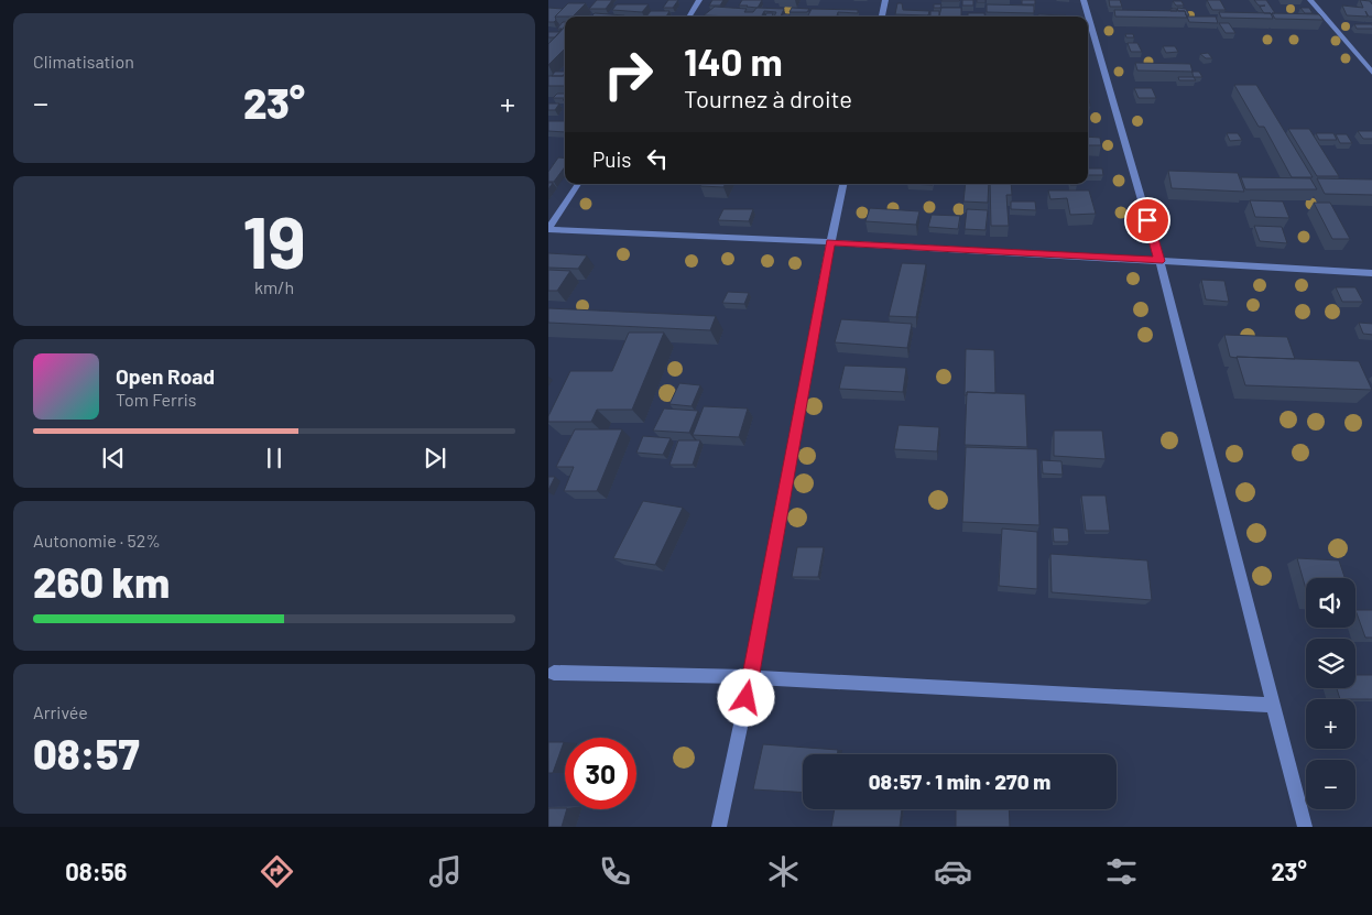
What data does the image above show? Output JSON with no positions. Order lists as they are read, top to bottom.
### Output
{
  "page": {
    "tile": [
      "Climatisation",
      ["19", "km/h"],
      ["Autonomie · 52%", "260 km"],
      ["Arrivée", "08:57"]
    ],
    "turn": ["140 m", "Tournez à droite"],
    "heat": ["−", "23°", "+"],
    "then": "Puis",
    "song": ["Open Road", "Tom Ferris"],
    "map_buttons": ["+", "−"],
    "limit": "30",
    "trip": "08:57 · 1 min · 270 m",
    "tabs": ["08:56", "23°"]
  }
}
